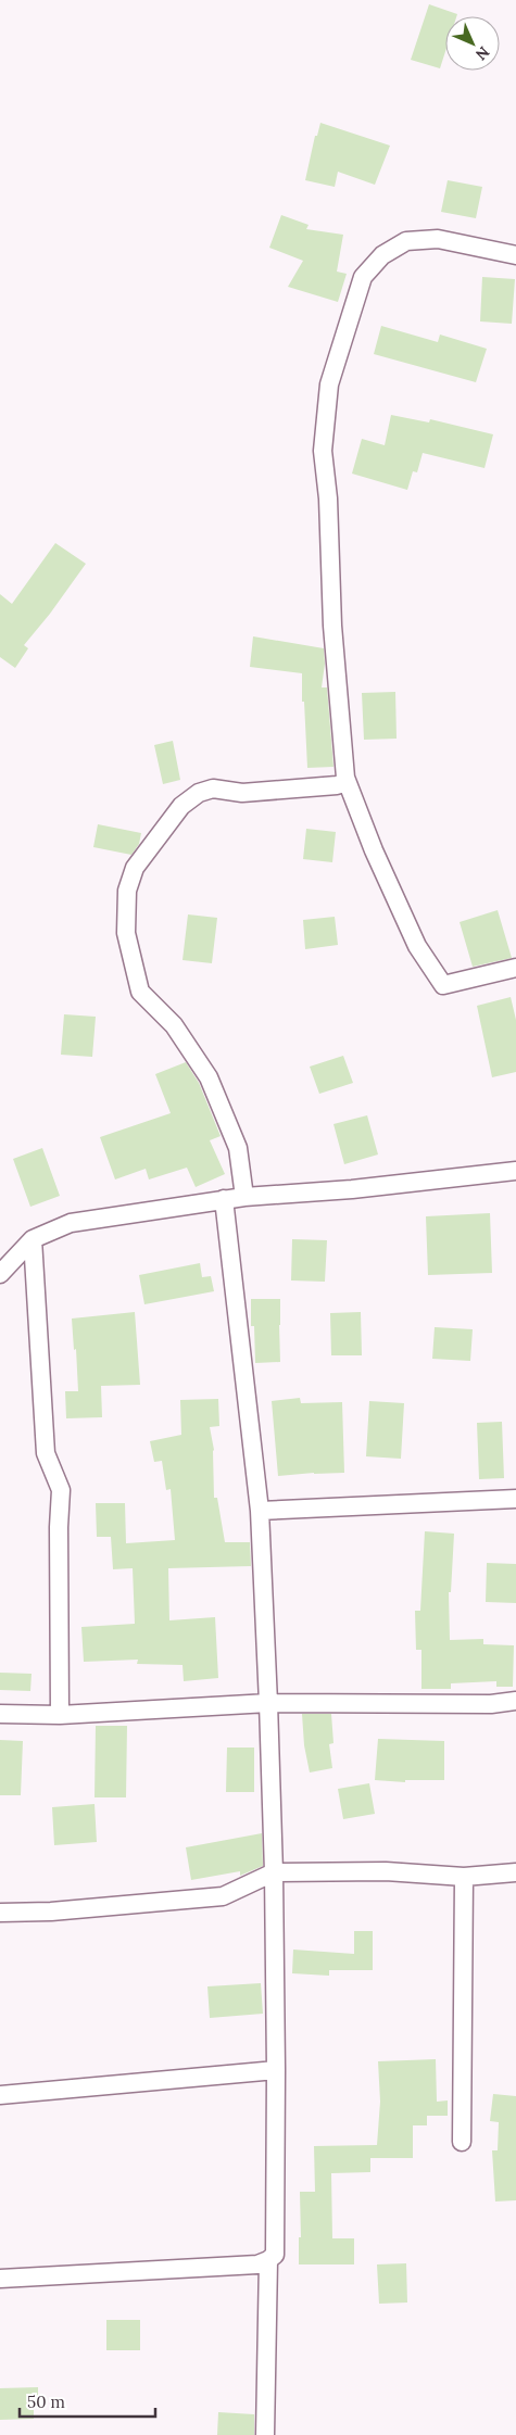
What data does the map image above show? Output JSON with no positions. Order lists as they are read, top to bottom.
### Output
{
  "scale_bar": "50 m",
  "north": "bottom right"
}
